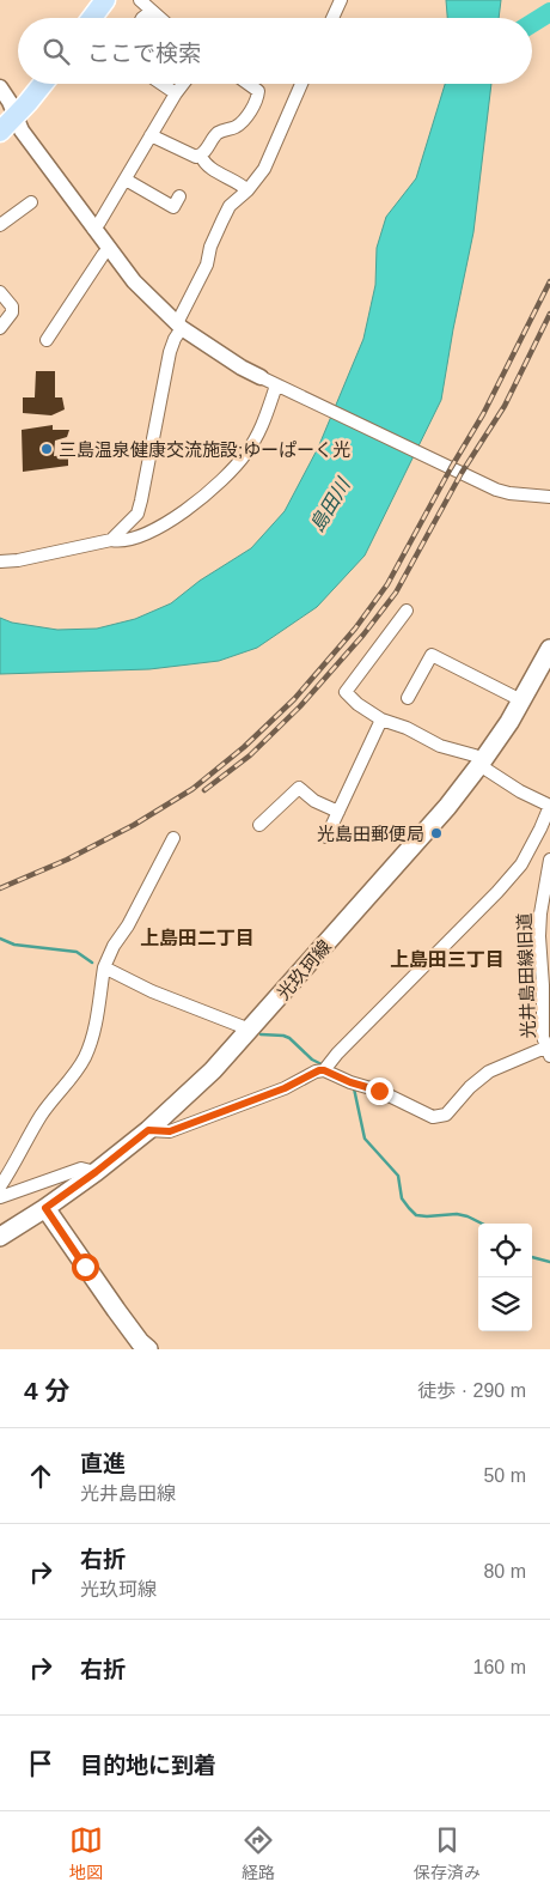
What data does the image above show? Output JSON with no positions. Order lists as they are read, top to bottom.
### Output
{
  "streets": {
    "main road": ["光玖珂線"],
    "street": ["光井島田線旧道"]
  },
  "districts": ["上島田二丁目", "上島田三丁目"],
  "water": ["島田川"],
  "places": ["三島温泉健康交流施設;ゆーぱーく光", "光島田郵便局"],
  "page": {
    "search": "ここで検索",
    "heading": ["4 分", "徒歩 · 290 m"],
    "list": [
      ["直進", "光井島田線", "50 m"],
      ["右折", "光玖珂線", "80 m"],
      ["右折", "160 m"],
      "目的地に到着"
    ],
    "nav": ["地図", "経路", "保存済み"]
  }
}
